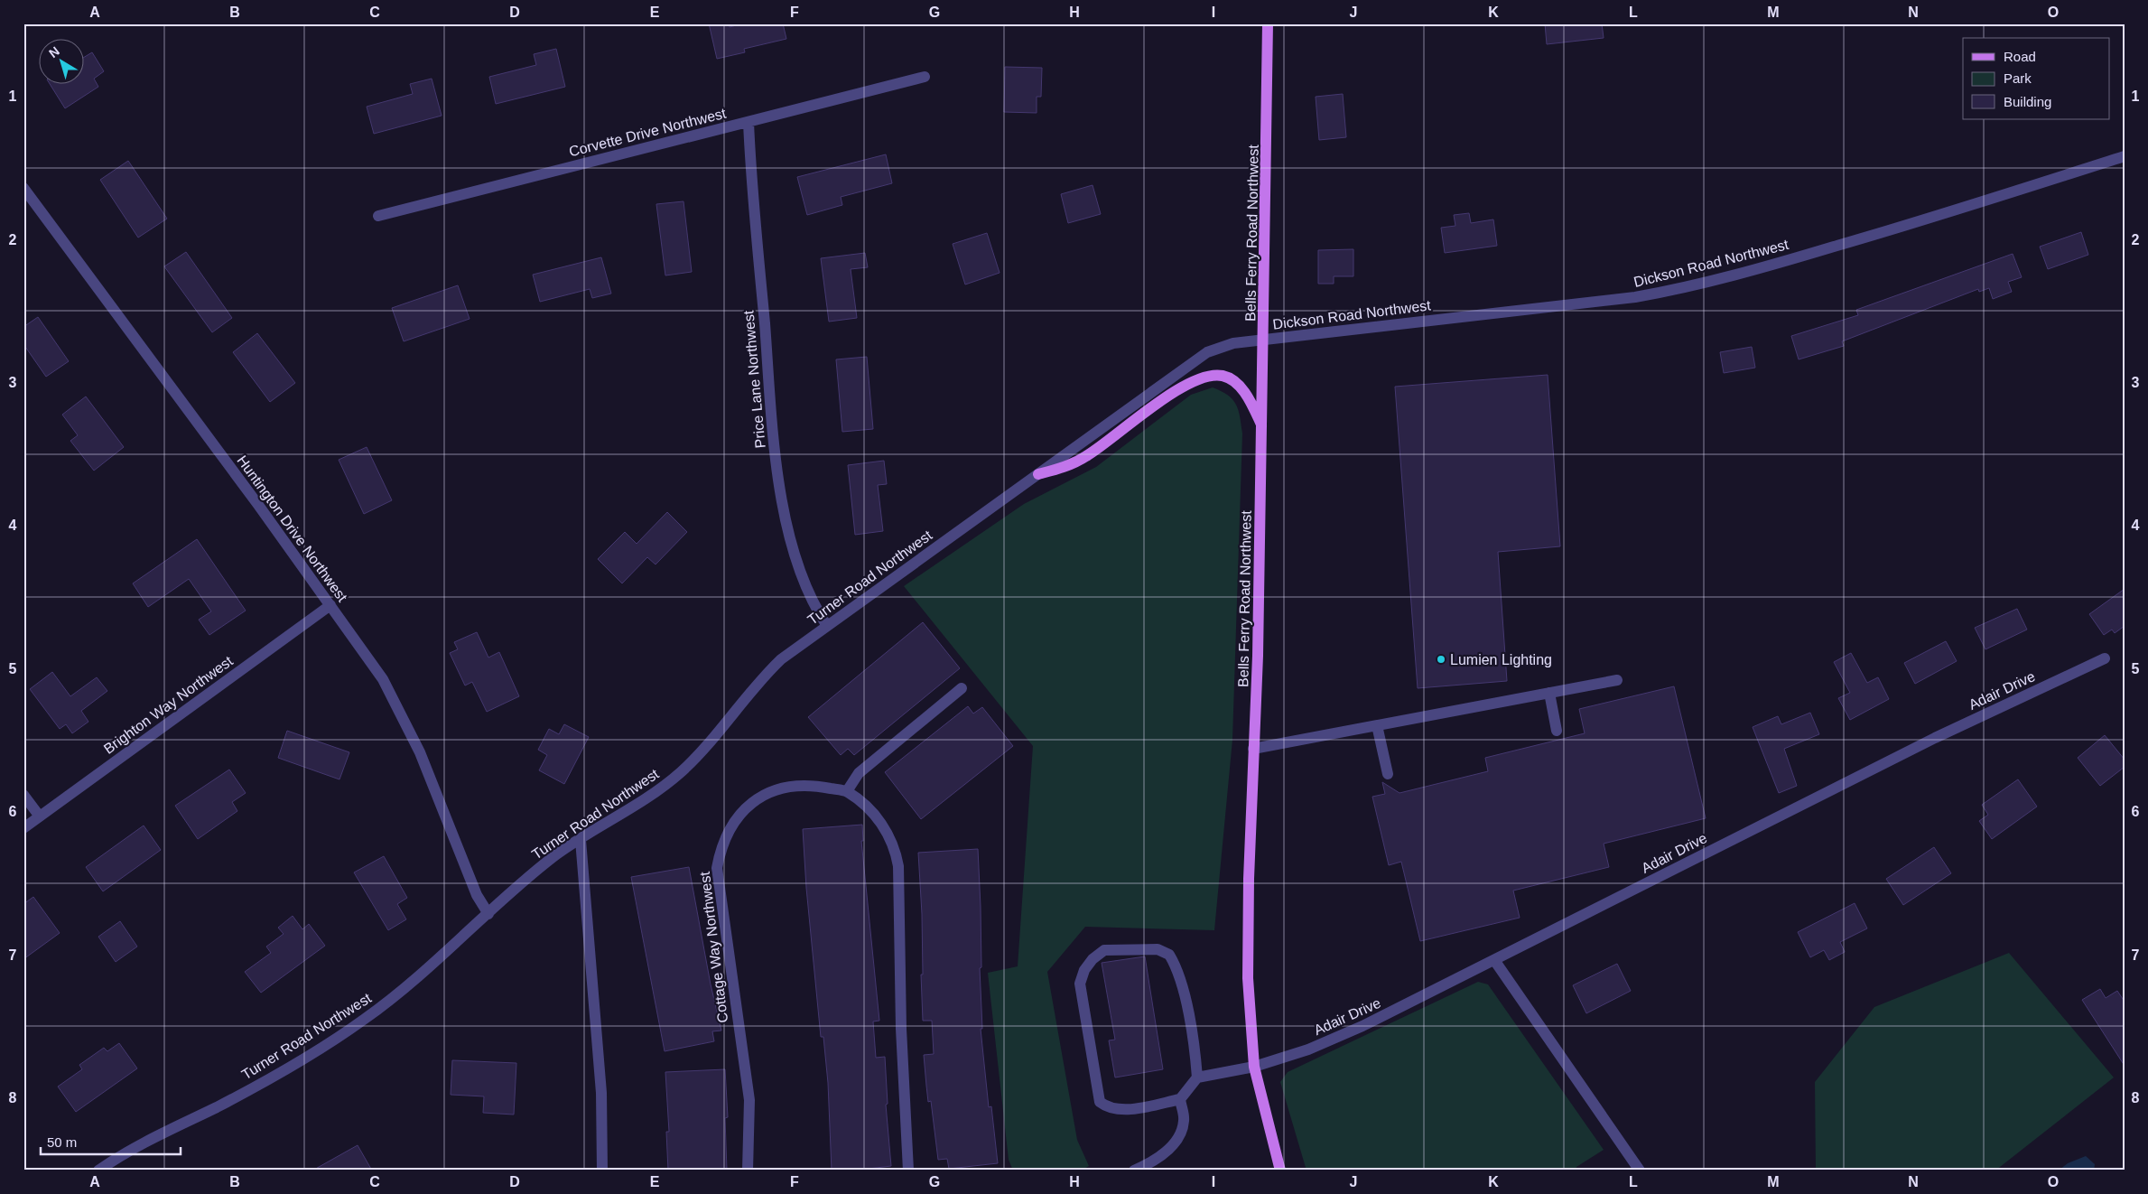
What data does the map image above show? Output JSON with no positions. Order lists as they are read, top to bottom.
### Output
{
  "streets": {
    "main road": ["Bells Ferry Road Northwest"],
    "street": [
      "Corvette Drive Northwest",
      "Dickson Road Northwest",
      "Price Lane Northwest",
      "Huntington Drive Northwest",
      "Turner Road Northwest",
      "Adair Drive",
      "Brighton Way Northwest",
      "Cottage Way Northwest"
    ]
  },
  "crossings": [
    ["Corvette Drive Northwest", "Price Lane Northwest"],
    ["Bells Ferry Road Northwest", "Dickson Road Northwest"],
    ["Bells Ferry Road Northwest", "Turner Road Northwest"],
    ["Bells Ferry Road Northwest", "Adair Drive"],
    ["Dickson Road Northwest", "Turner Road Northwest"],
    ["Price Lane Northwest", "Turner Road Northwest"],
    ["Huntington Drive Northwest", "Turner Road Northwest"],
    ["Huntington Drive Northwest", "Brighton Way Northwest"]
  ],
  "places": ["Lumien Lighting"],
  "legend": ["Road", "Park", "Building"],
  "scale_bar": "50 m",
  "north": "top left",
  "grid": {
    "columns": [
      "A",
      "B",
      "C",
      "D",
      "E",
      "F",
      "G",
      "H",
      "I",
      "J",
      "K",
      "L",
      "M",
      "N",
      "O"
    ],
    "rows": [
      "1",
      "2",
      "3",
      "4",
      "5",
      "6",
      "7",
      "8"
    ]
  }
}
